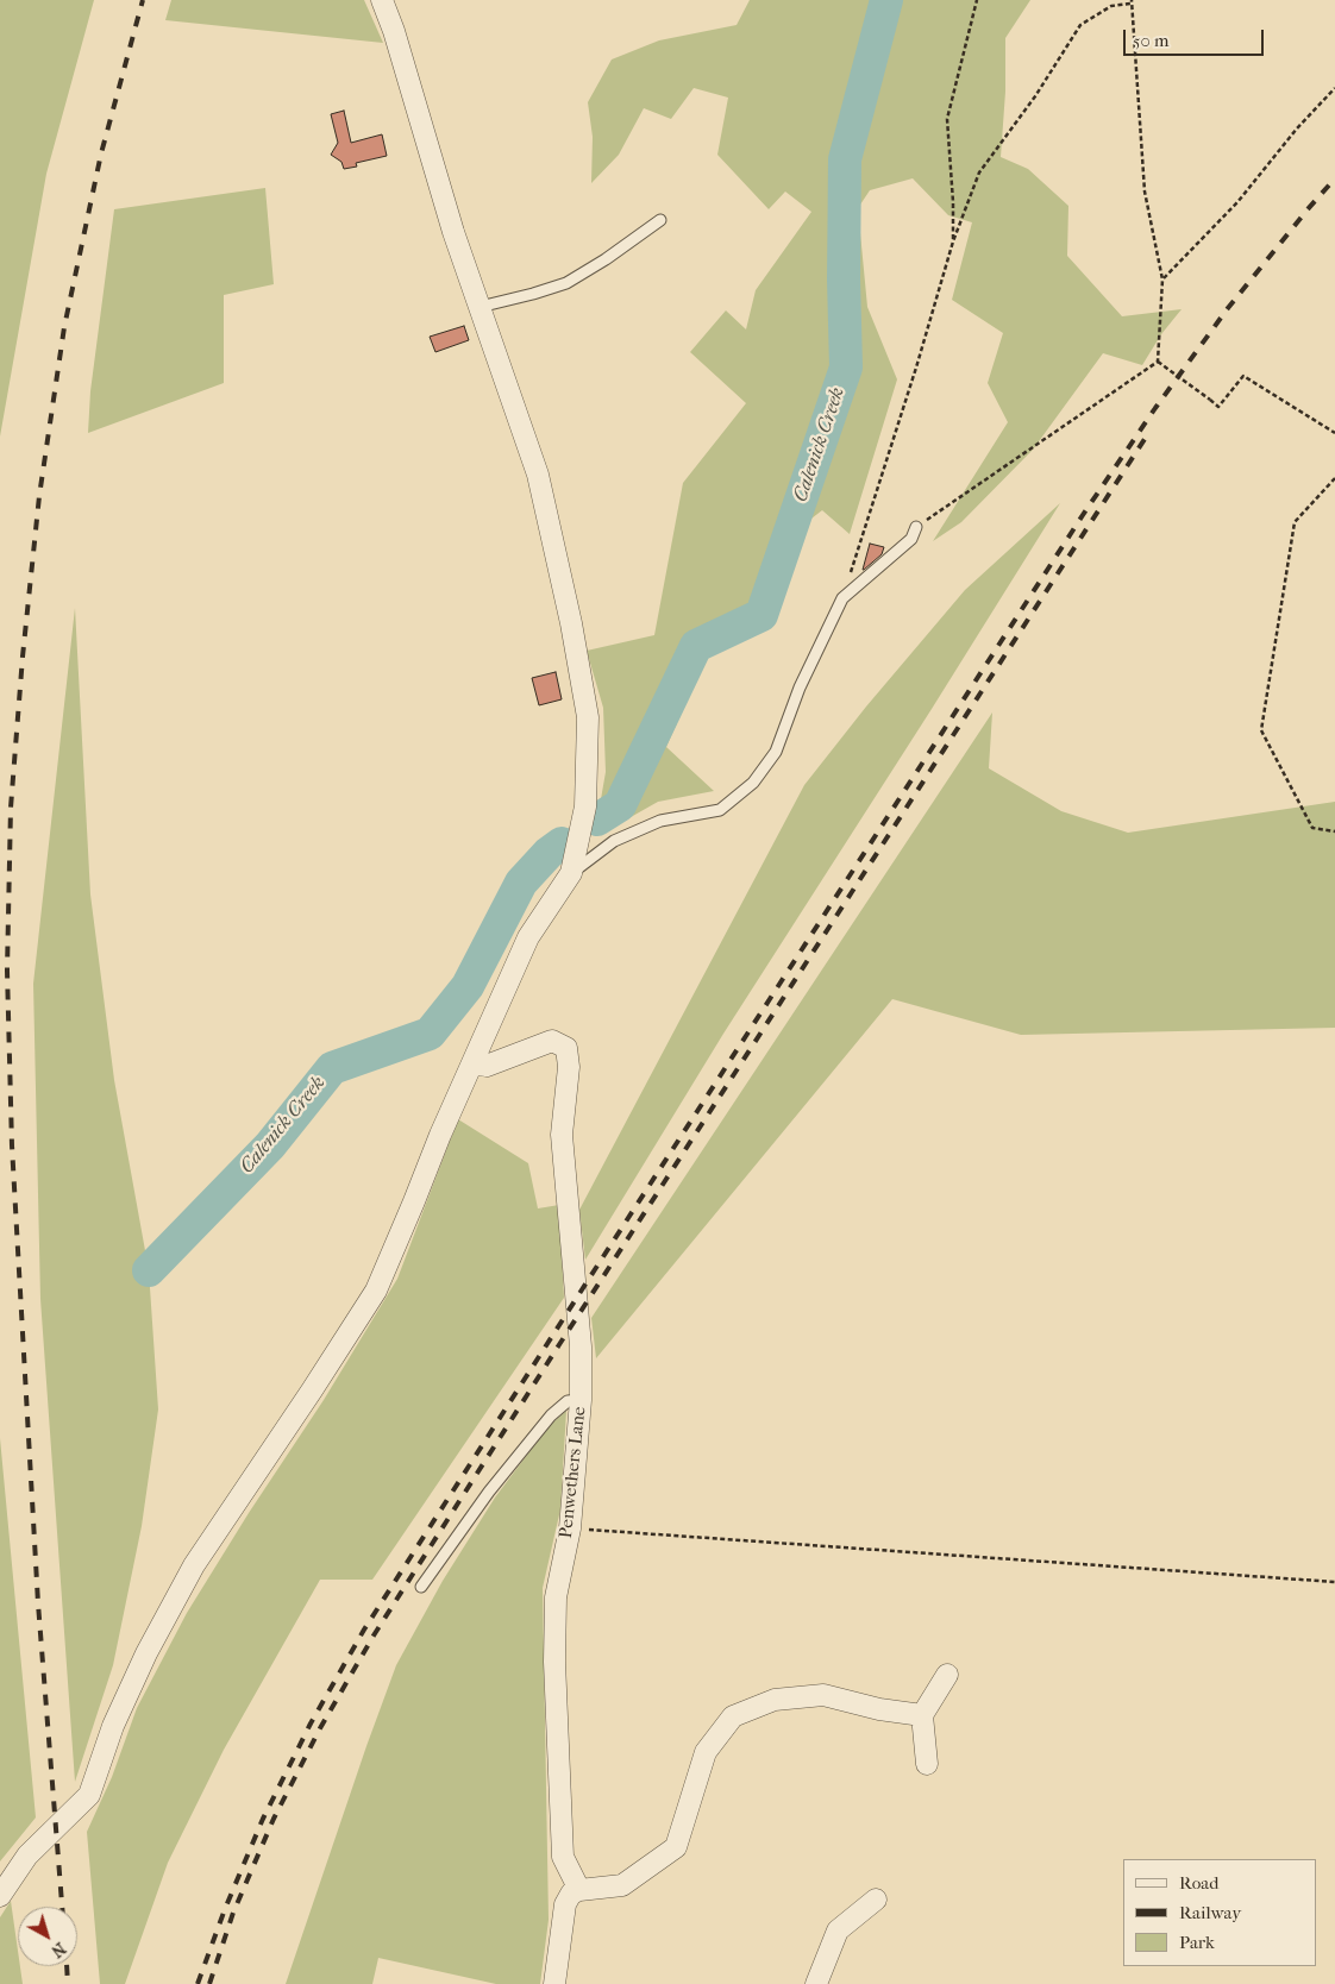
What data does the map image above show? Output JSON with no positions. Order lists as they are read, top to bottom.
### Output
{
  "streets": {
    "street": ["Penwethers Lane"]
  },
  "water": ["Calenick Creek"],
  "legend": ["Road", "Railway", "Park"],
  "scale_bar": "50 m",
  "north": "bottom right"
}
